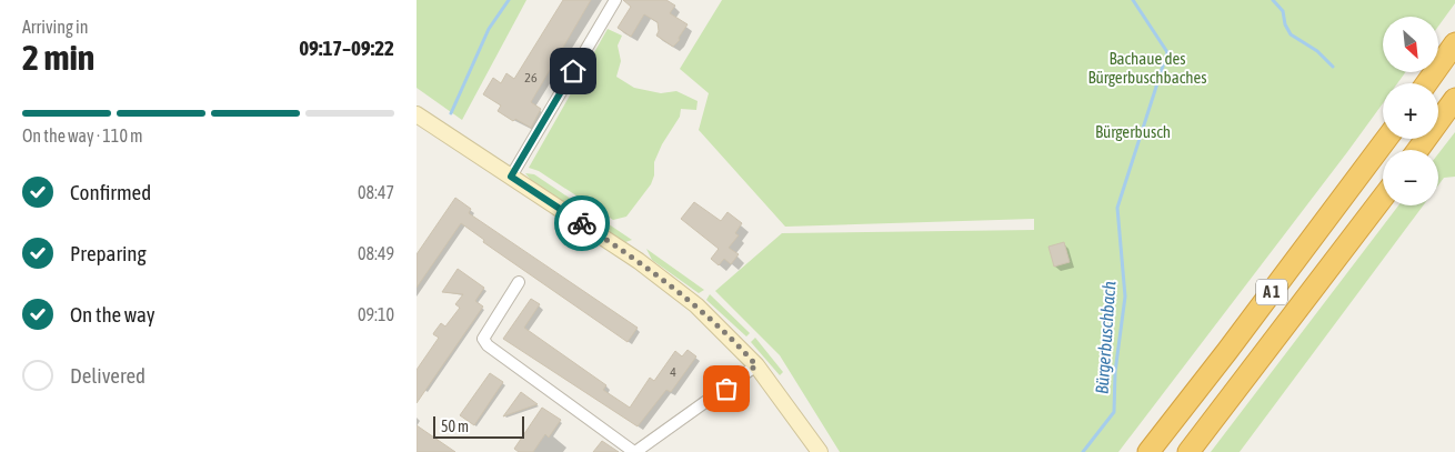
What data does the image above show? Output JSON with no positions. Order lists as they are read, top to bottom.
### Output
{
  "streets": {
    "highway": ["A 1"]
  },
  "water": ["Bürgerbuschbach"],
  "parks": ["Bachaue des Bürgerbuschbaches", "Bürgerbusch"],
  "house_numbers": ["26", "4"],
  "scale_bar": "50 m",
  "north": "bottom right",
  "page": {
    "heading": ["2 min", "Arriving in", "09:17–09:22"],
    "map_buttons": ["+", "−"],
    "bar": "On the way · 110 m",
    "list": [
      ["Confirmed", "08:47"],
      ["Preparing", "08:49"],
      ["On the way", "09:10"],
      "Delivered"
    ],
    "scale": "50 m"
  }
}
